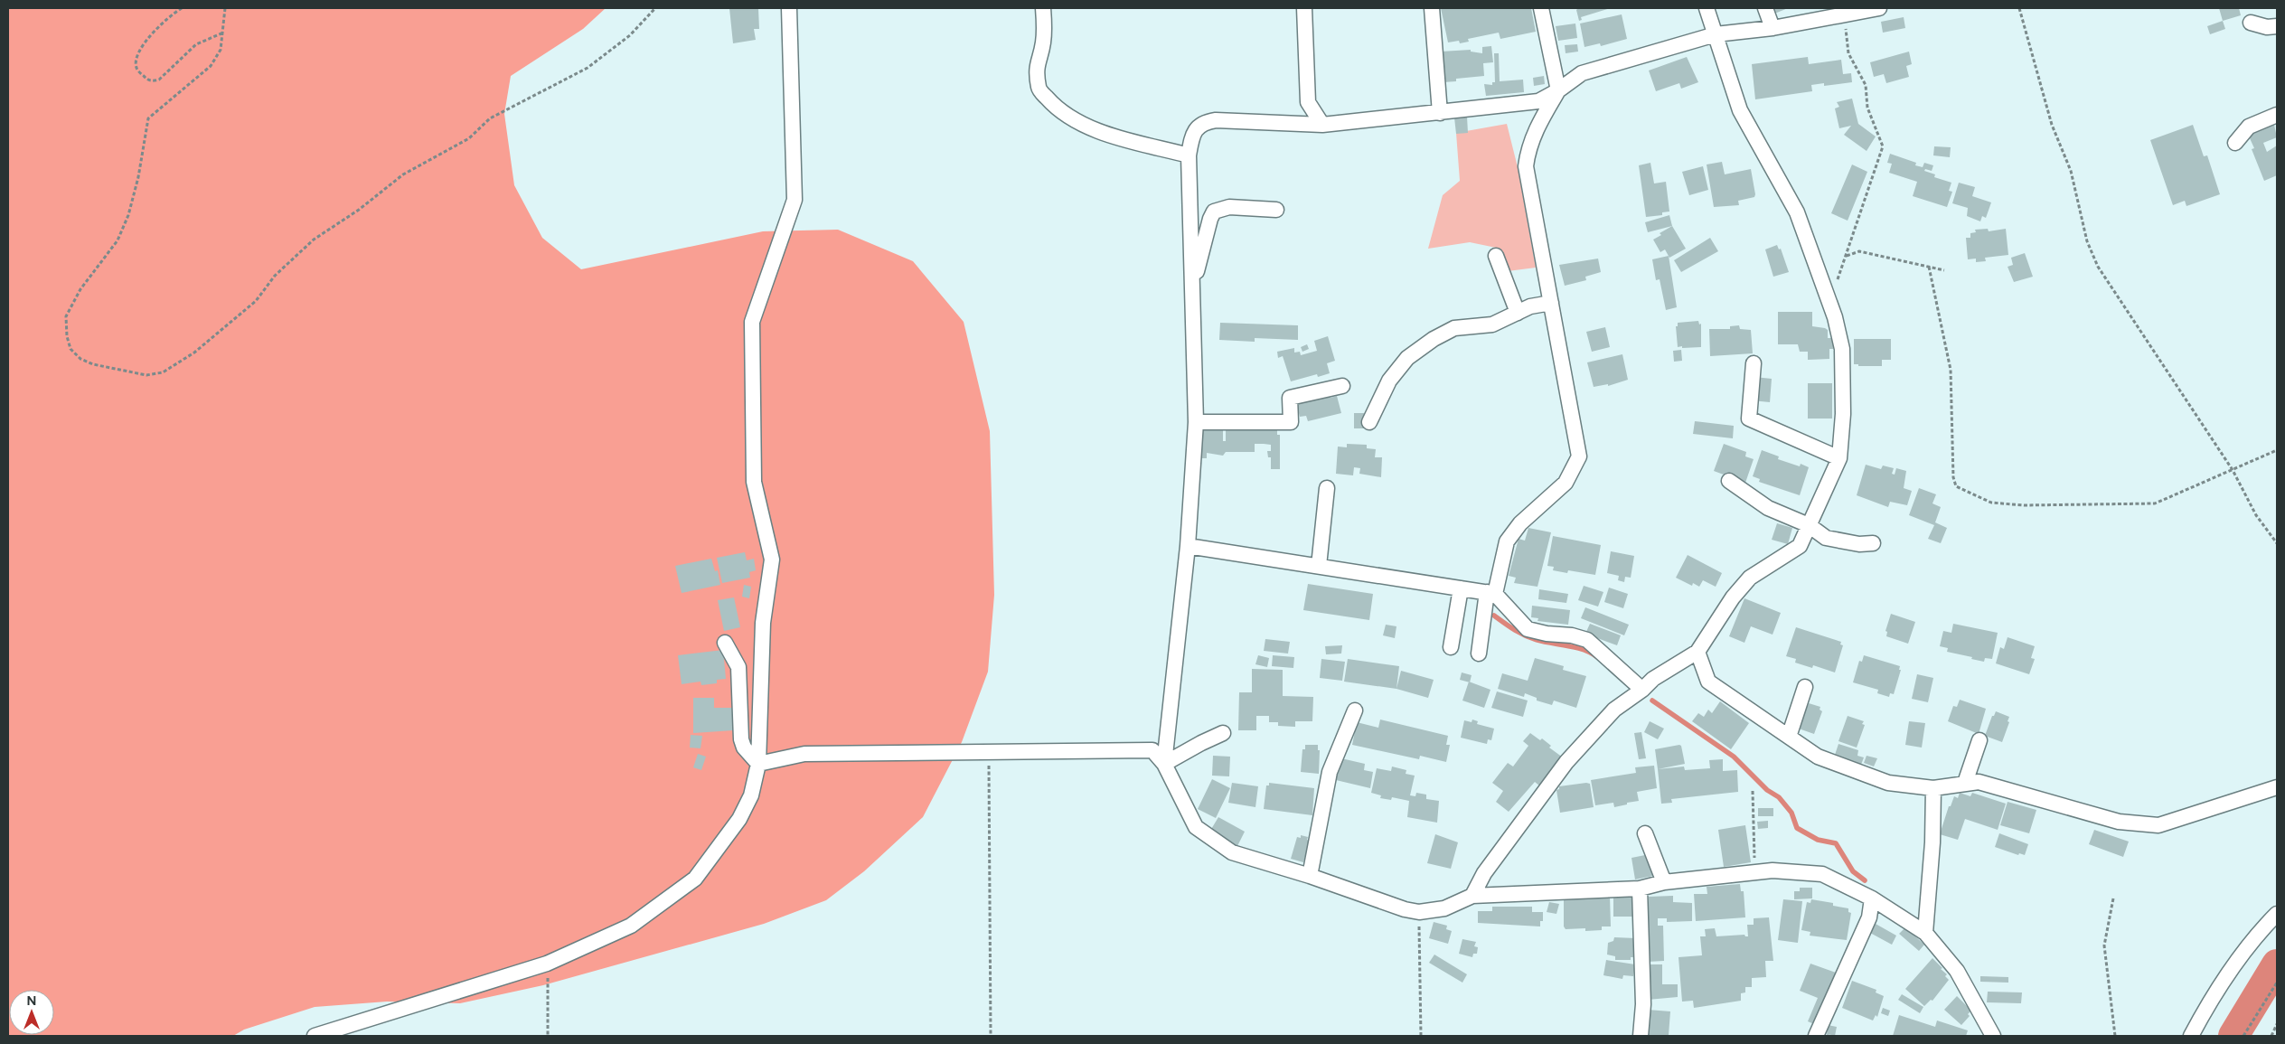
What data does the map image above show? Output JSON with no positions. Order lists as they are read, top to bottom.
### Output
{
  "north": "top"
}
